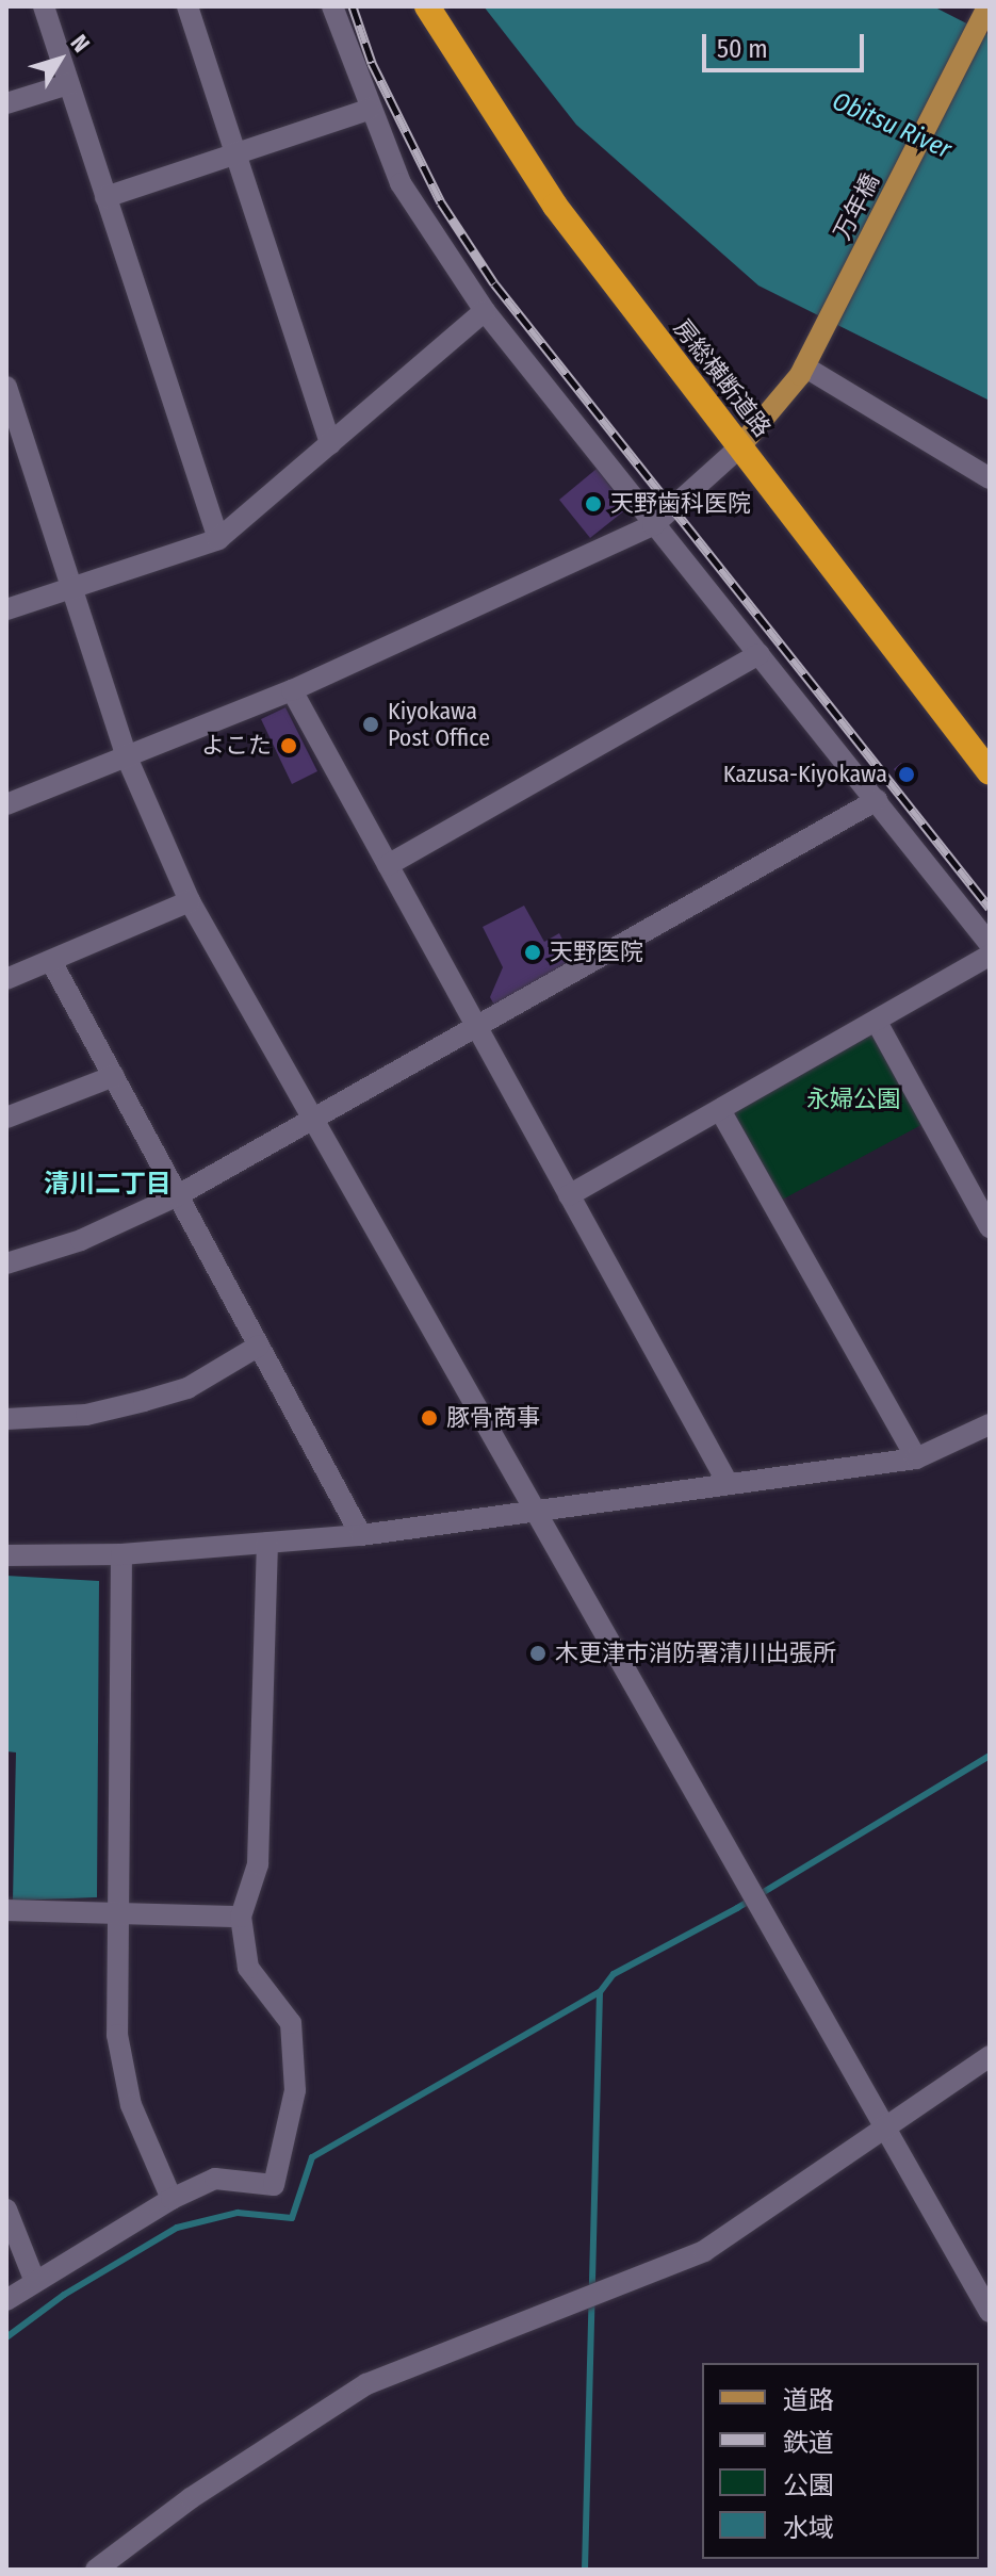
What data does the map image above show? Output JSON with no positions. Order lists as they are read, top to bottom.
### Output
{
  "streets": {
    "highway": ["房総横断道路"],
    "main road": ["万年橋"]
  },
  "crossings": [
    ["万年橋", "房総横断道路"]
  ],
  "districts": ["清川二丁目"],
  "water": ["Obitsu River"],
  "parks": ["永婦公園"],
  "places": [
    "天野歯科医院",
    "Kiyokawa Post Office",
    "よこた",
    "Kazusa-Kiyokawa",
    "天野医院",
    "豚骨商事",
    "木更津市消防署清川出張所"
  ],
  "legend": [
    "道路",
    "鉄道",
    "公園",
    "水域"
  ],
  "scale_bar": "50 m",
  "north": "top right"
}
